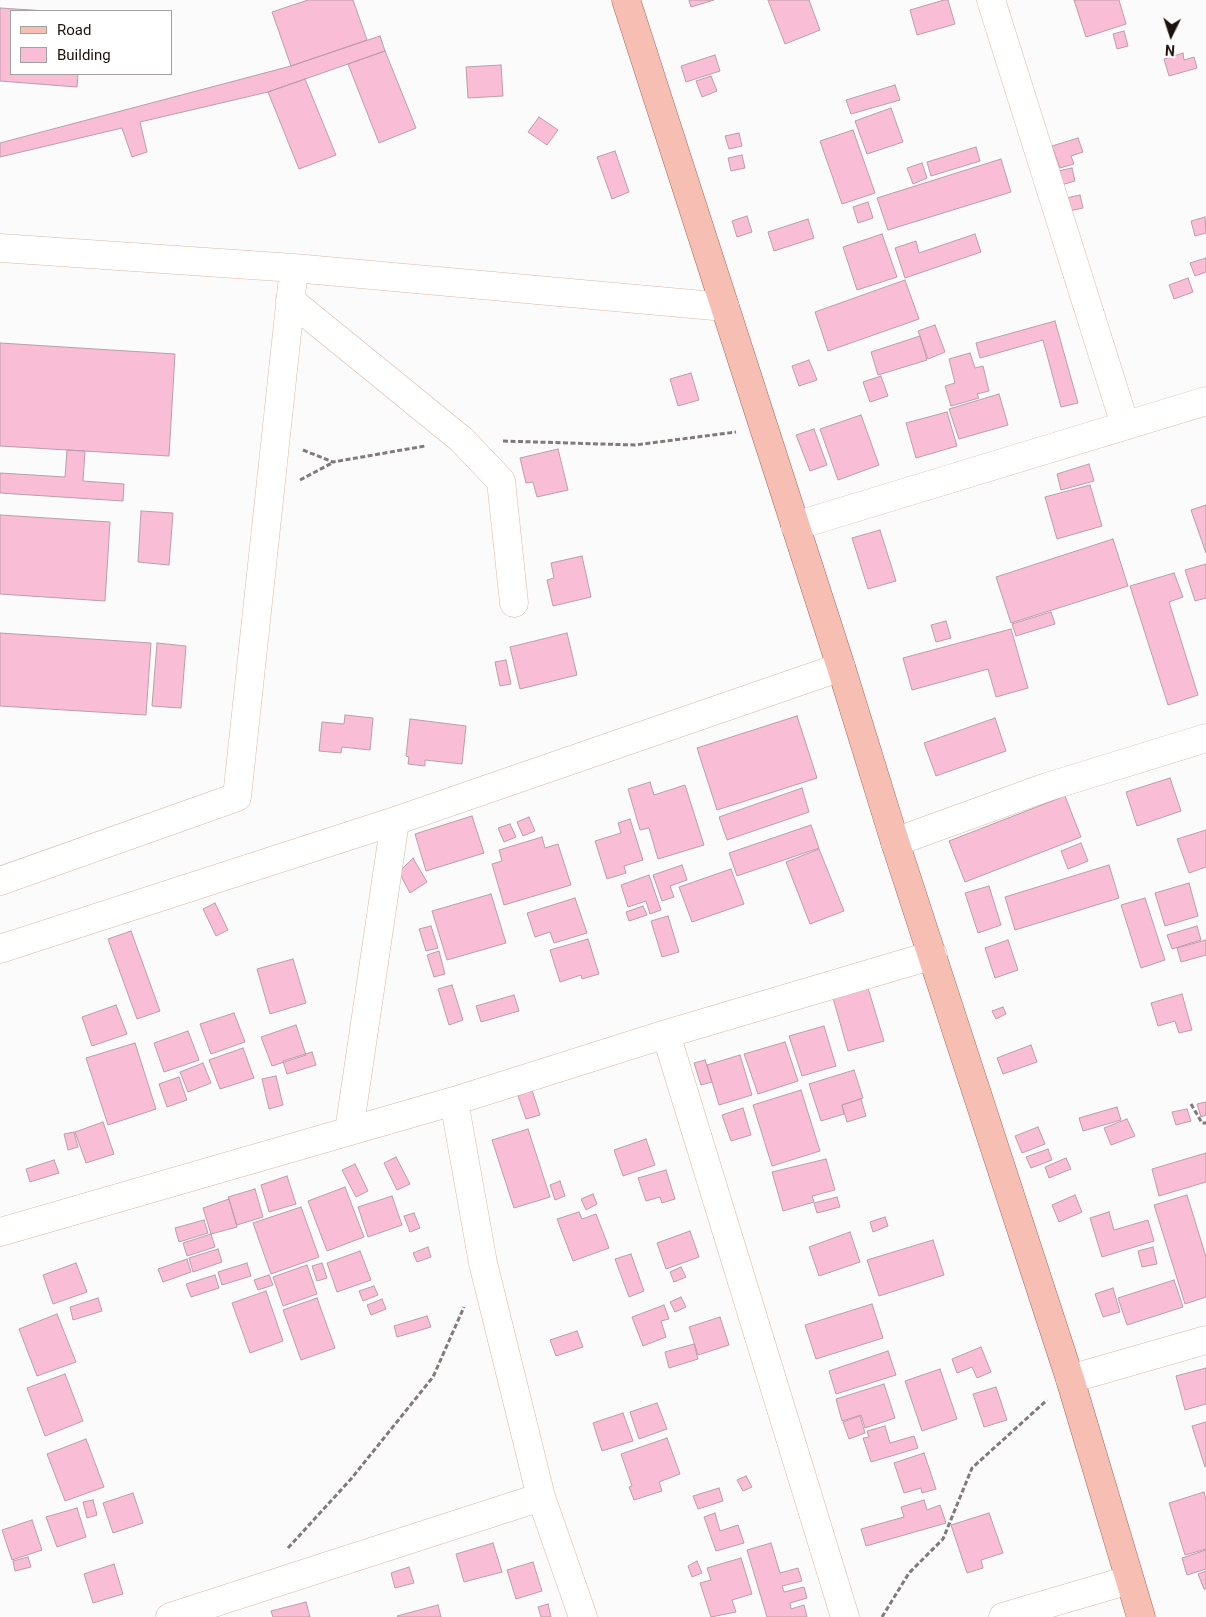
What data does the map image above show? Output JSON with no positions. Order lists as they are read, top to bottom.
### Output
{
  "legend": ["Road", "Building"],
  "north": "bottom"
}
